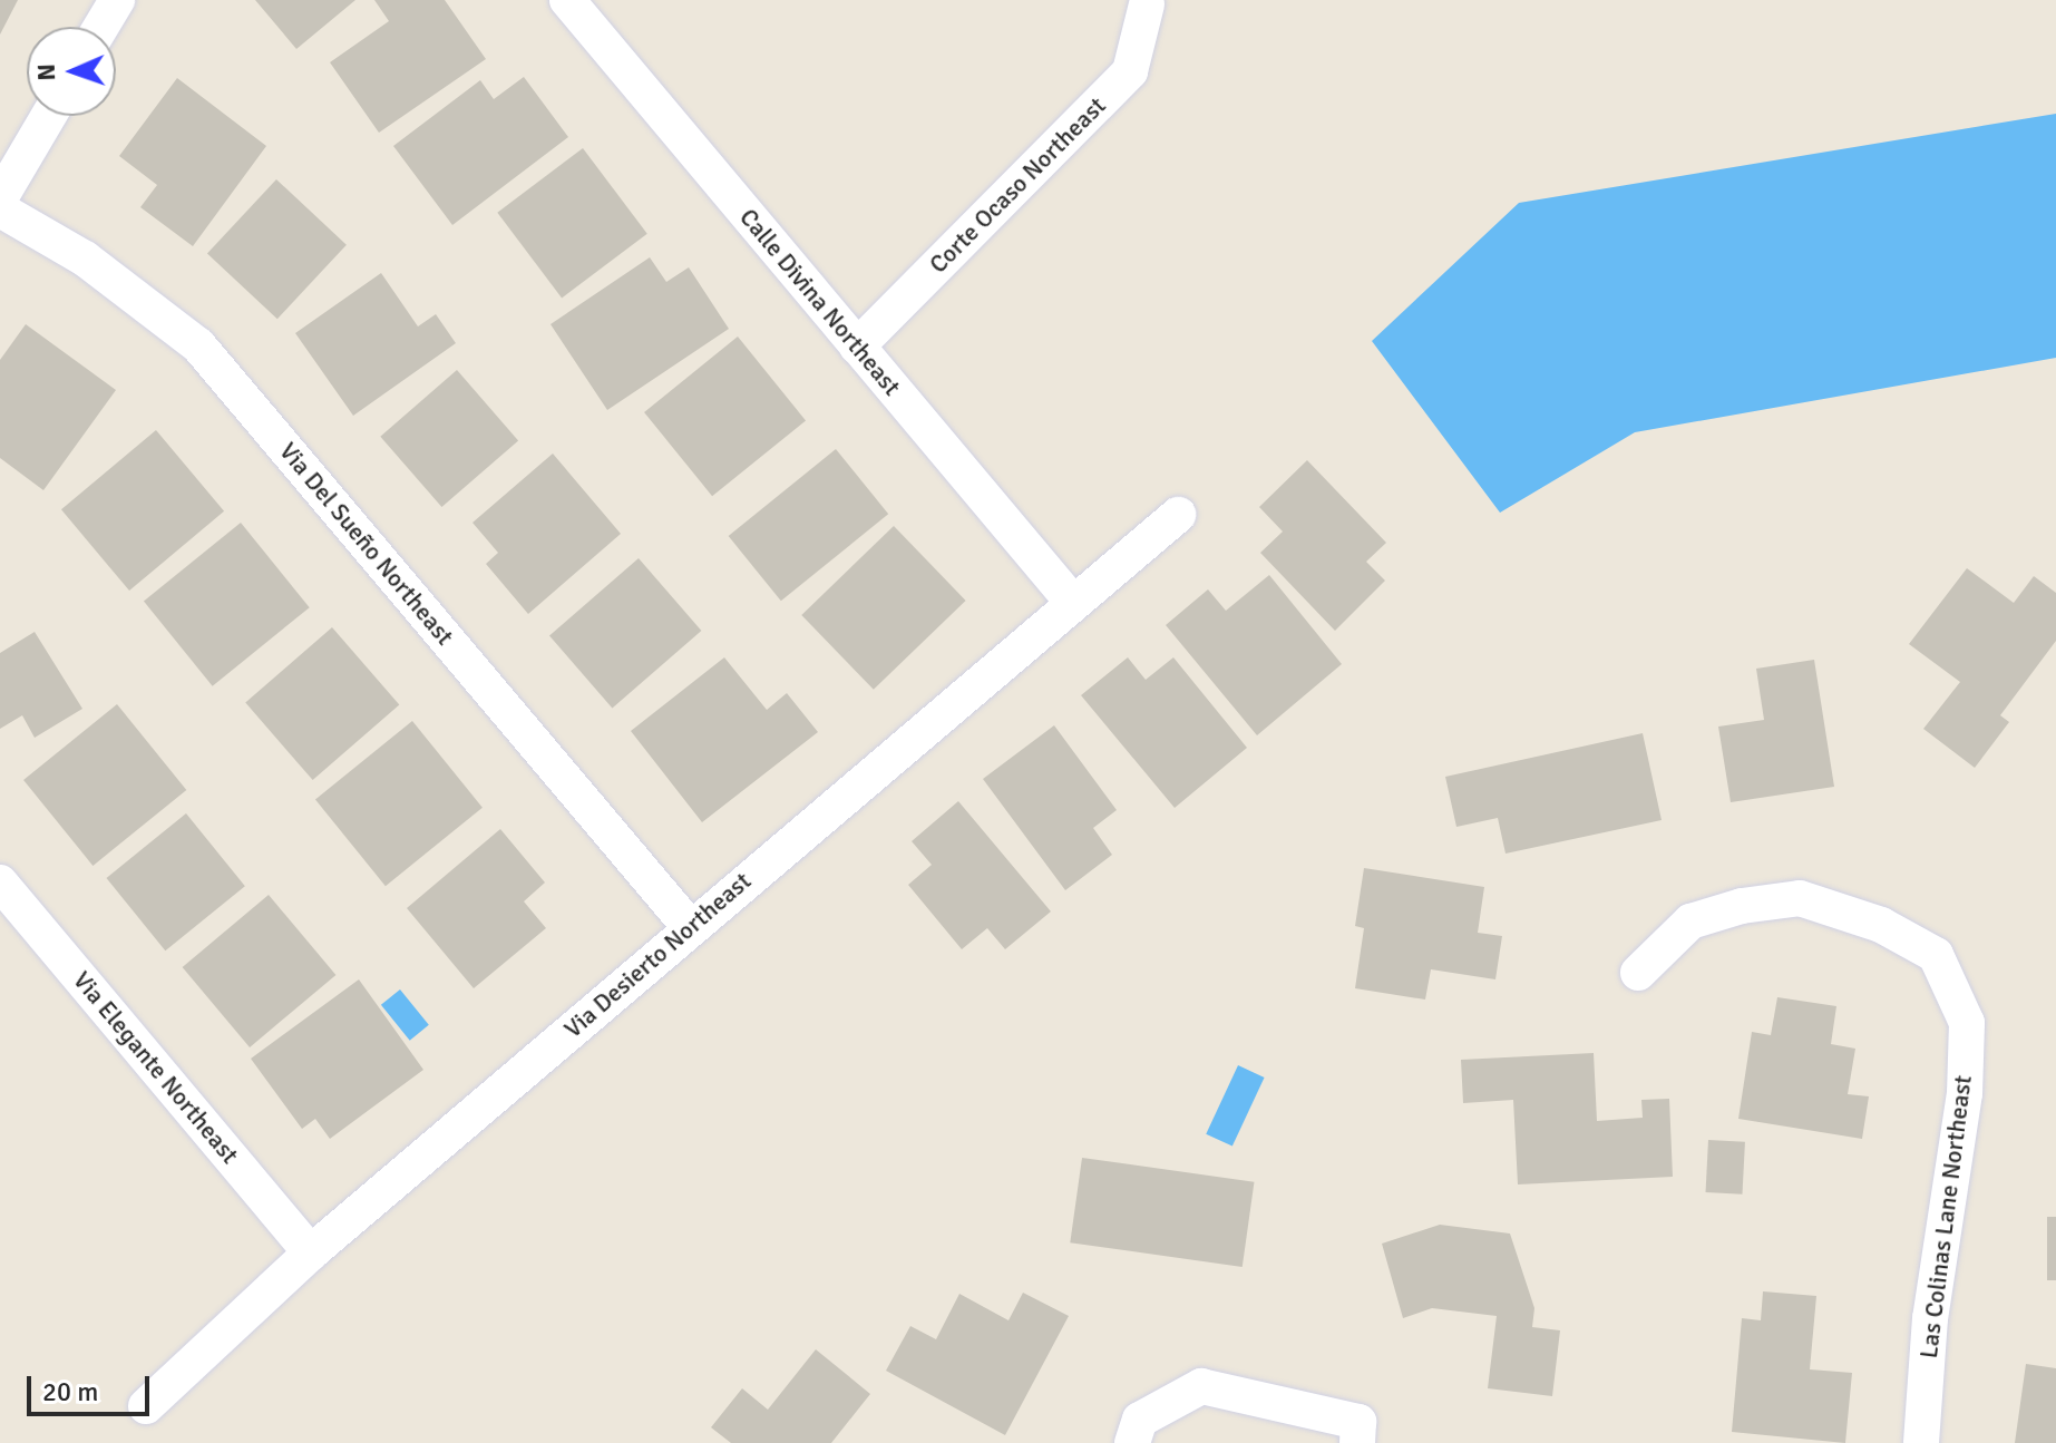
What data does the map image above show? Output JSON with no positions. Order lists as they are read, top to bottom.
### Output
{
  "streets": {
    "street": [
      "Corte Ocaso Northeast",
      "Calle Divina Northeast",
      "Via Del Sueño Northeast",
      "Via Desierto Northeast",
      "Via Elegante Northeast",
      "Las Colinas Lane Northeast"
    ]
  },
  "crossings": [
    ["Corte Ocaso Northeast", "Calle Divina Northeast"],
    ["Calle Divina Northeast", "Via Desierto Northeast"],
    ["Via Del Sueño Northeast", "Via Desierto Northeast"],
    ["Via Desierto Northeast", "Via Elegante Northeast"]
  ],
  "scale_bar": "20 m",
  "north": "left"
}
